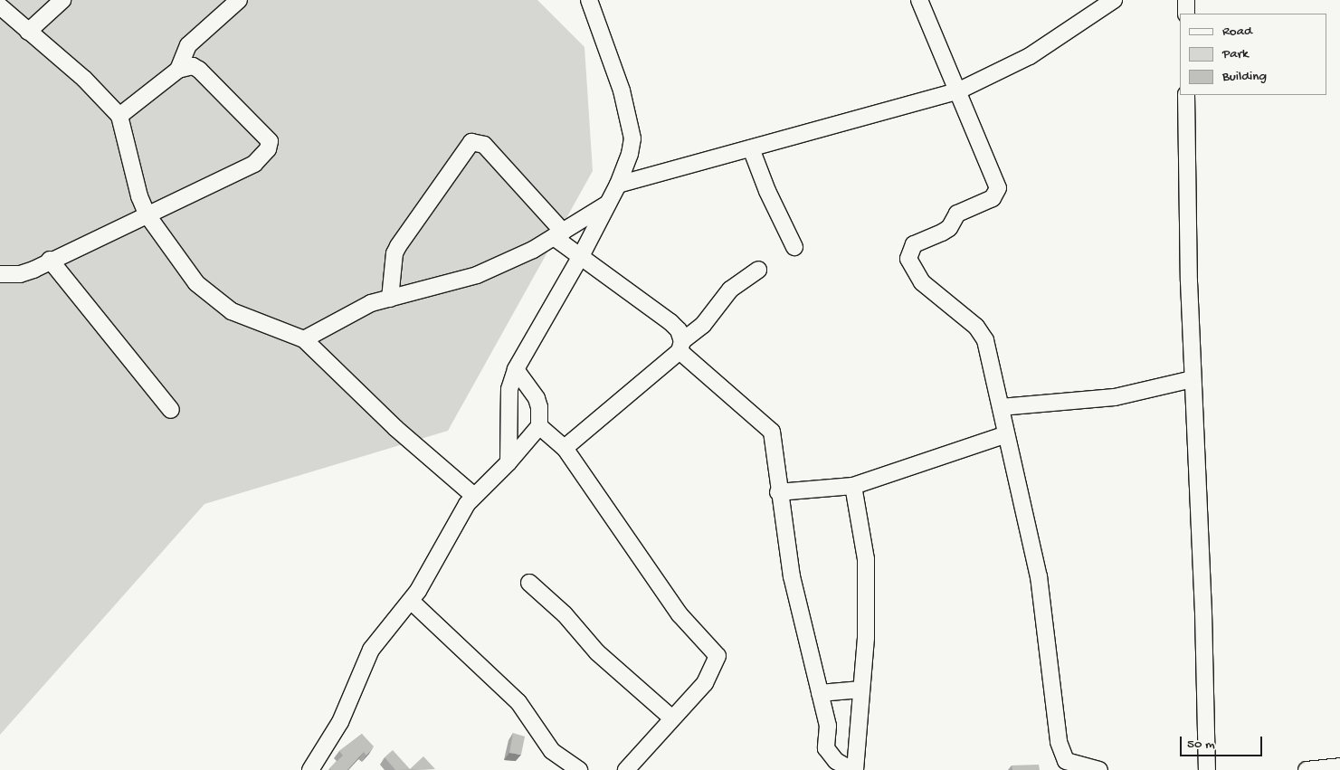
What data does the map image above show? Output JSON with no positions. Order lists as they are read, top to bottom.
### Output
{
  "legend": ["Road", "Park", "Building"],
  "scale_bar": "50 m"
}
